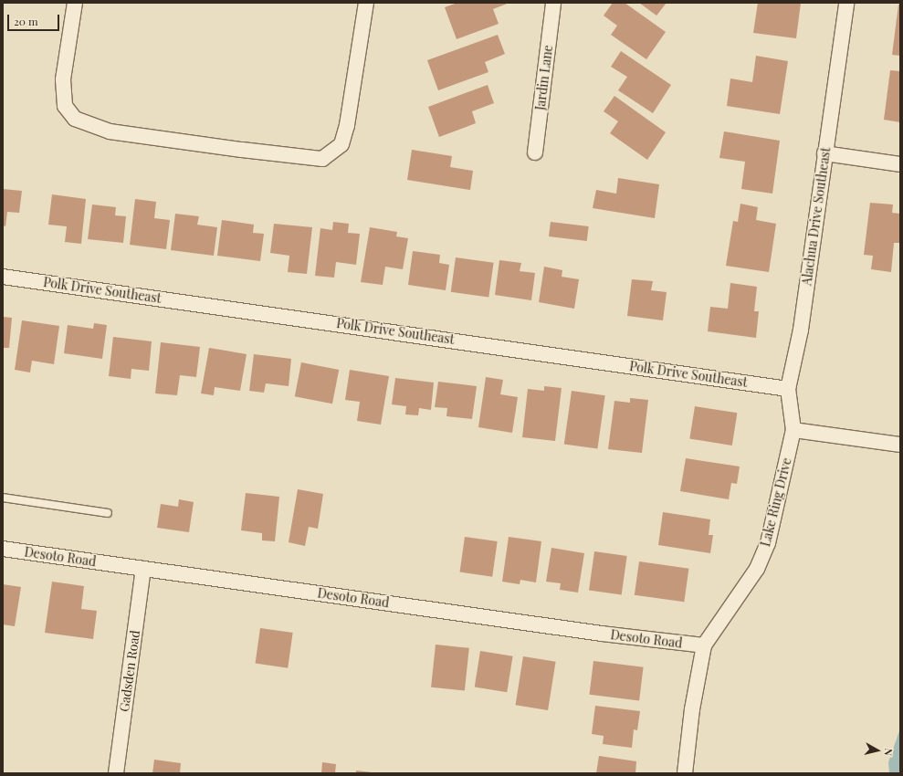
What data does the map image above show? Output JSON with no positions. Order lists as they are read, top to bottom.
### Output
{
  "streets": {
    "street": [
      "Jardin Lane",
      "Alachua Drive Southeast",
      "Polk Drive Southeast",
      "Lake Ring Drive",
      "Desoto Road",
      "Gadsden Road"
    ]
  },
  "crossings": [
    ["Alachua Drive Southeast", "Polk Drive Southeast"],
    ["Alachua Drive Southeast", "Lake Ring Drive"],
    ["Lake Ring Drive", "Desoto Road"],
    ["Desoto Road", "Gadsden Road"]
  ],
  "scale_bar": "20 m",
  "north": "right"
}
